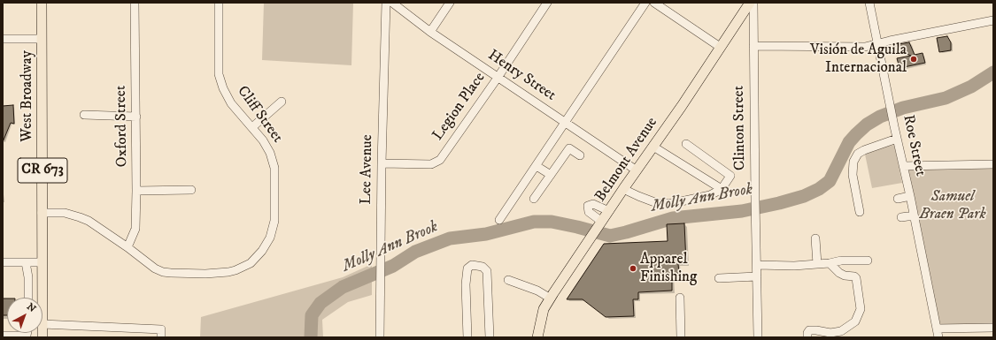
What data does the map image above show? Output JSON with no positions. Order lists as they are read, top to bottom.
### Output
{
  "streets": {
    "main road": ["West Broadway", "Belmont Avenue", "CR 673"],
    "street": [
      "Henry Street",
      "Legion Place",
      "Cliff Street",
      "Oxford Street",
      "Clinton Street",
      "Roe Street",
      "Lee Avenue"
    ]
  },
  "crossings": [
    ["Henry Street", "Legion Place"],
    ["Henry Street", "Belmont Avenue"],
    ["West Broadway", "Cliff Street"],
    ["Legion Place", "Lee Avenue"],
    ["Cliff Street", "Oxford Street"]
  ],
  "water": ["Molly Ann Brook"],
  "parks": ["Samuel Braen Park"],
  "places": ["Visión de Aguila Internacional", "Apparel Finishing"],
  "north": "top right"
}
